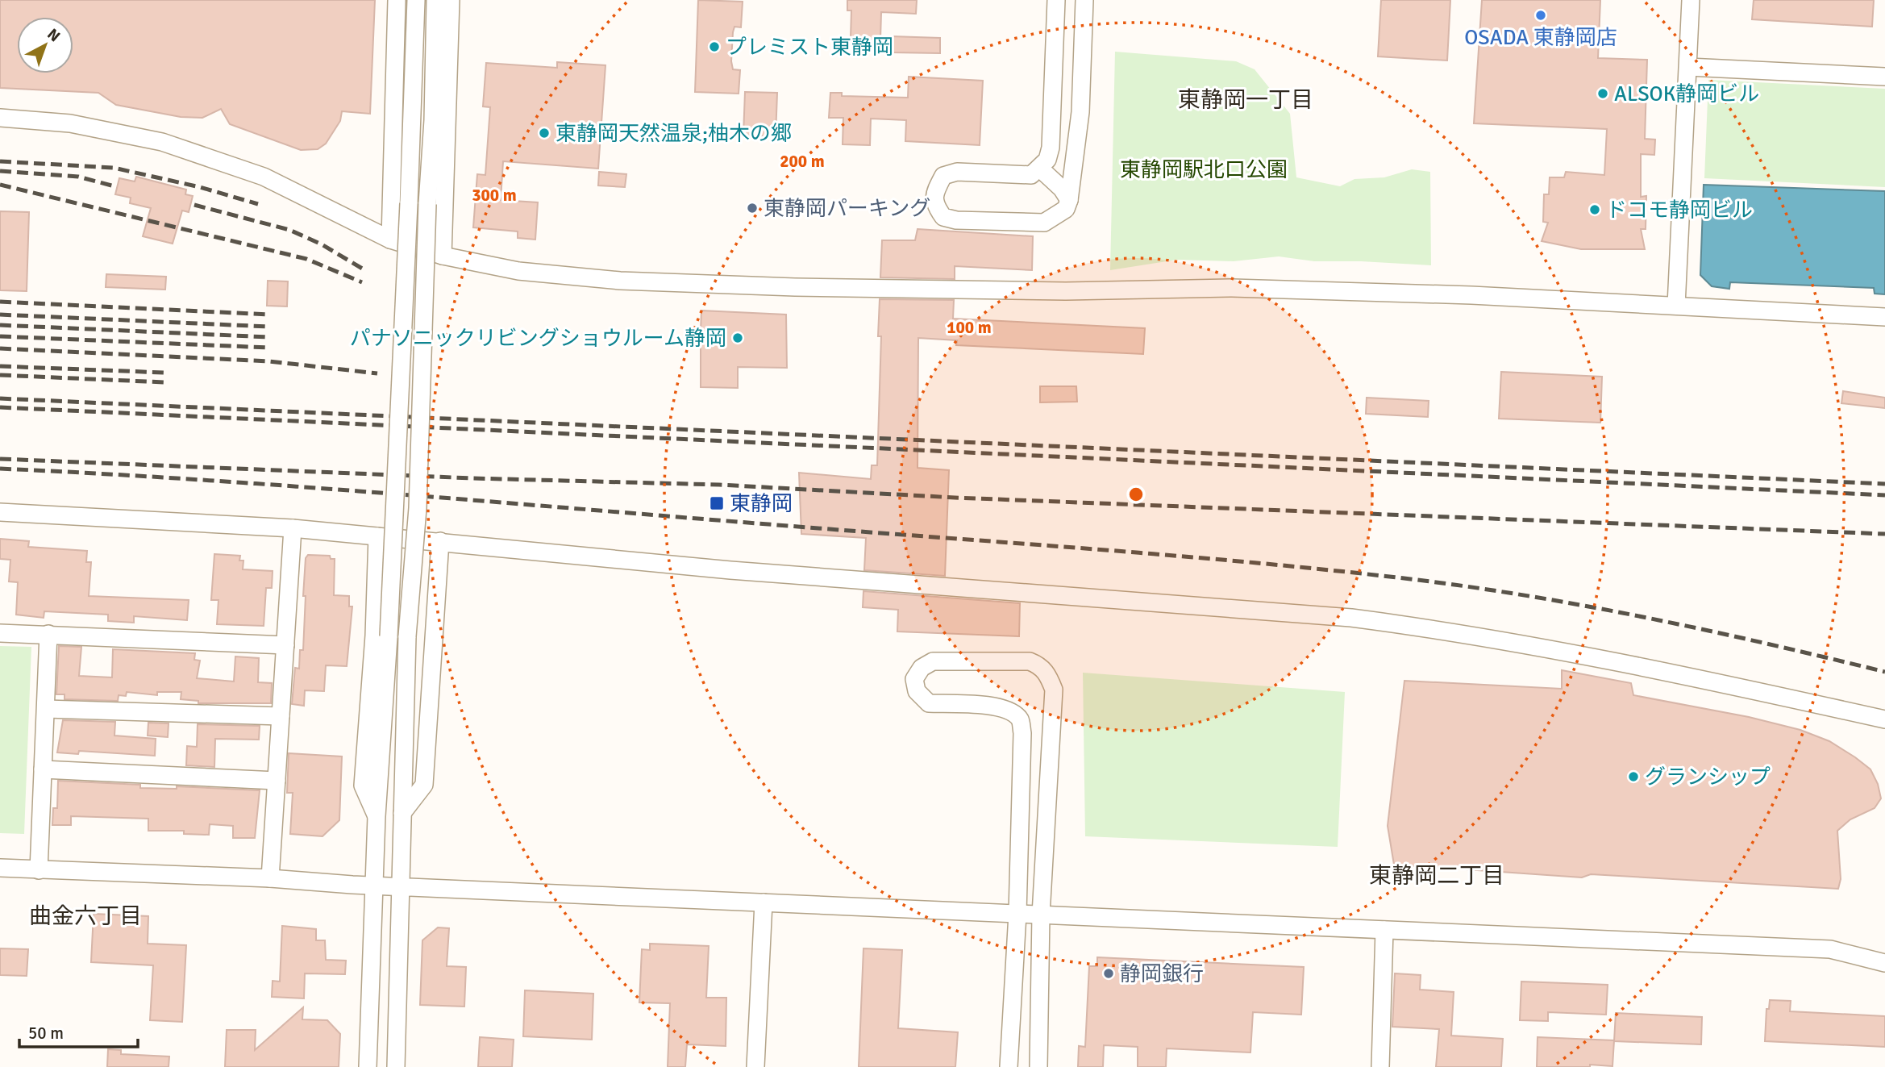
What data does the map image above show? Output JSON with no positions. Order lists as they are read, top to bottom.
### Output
{
  "districts": ["東静岡一丁目", "東静岡二丁目", "曲金六丁目"],
  "parks": ["東静岡駅北口公園"],
  "places": {
    "other": [
      "OSADA 東静岡店",
      "プレミスト東静岡",
      "ALSOK静岡ビル",
      "東静岡天然温泉;柚木の郷",
      "東静岡パーキング",
      "ドコモ静岡ビル",
      "パナソニックリビングショウルーム静岡",
      "グランシップ",
      "静岡銀行"
    ],
    "transit": ["東静岡"]
  },
  "scale_bar": "50 m",
  "north": "top right",
  "rings": ["200 m", "300 m", "100 m"]
}
